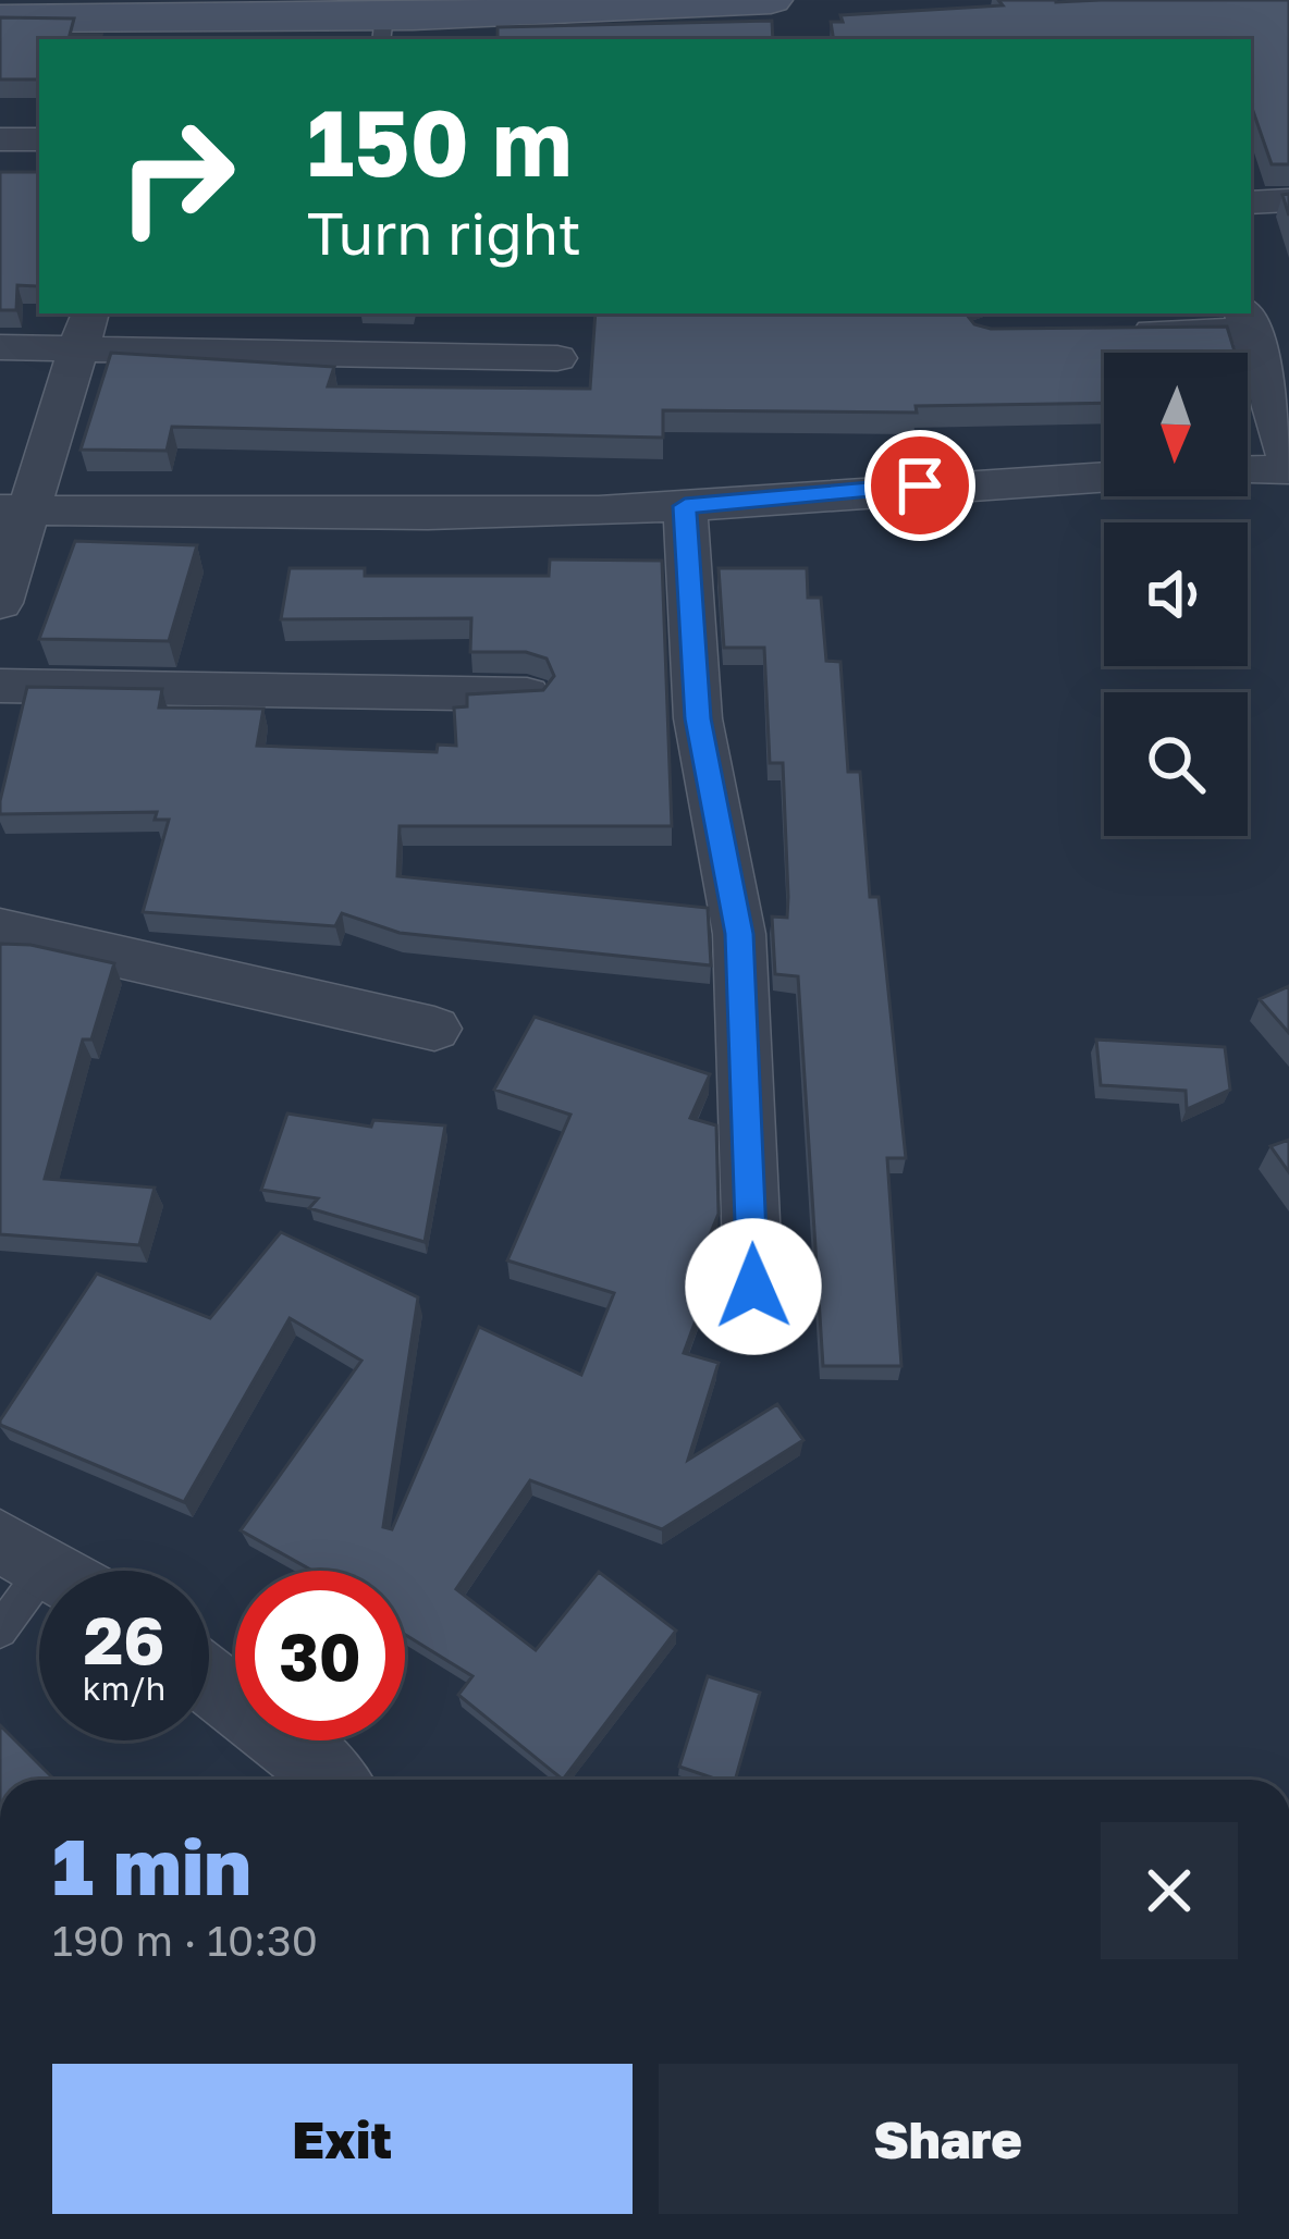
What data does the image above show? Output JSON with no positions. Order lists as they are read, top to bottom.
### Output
{
  "north": "bottom",
  "page": {
    "turn": ["150 m", "Turn right"],
    "speed": "26 km/h",
    "limit": "30",
    "heading": ["1 min", "190 m · 10:30"],
    "buttons": ["Exit", "Share"]
  }
}
